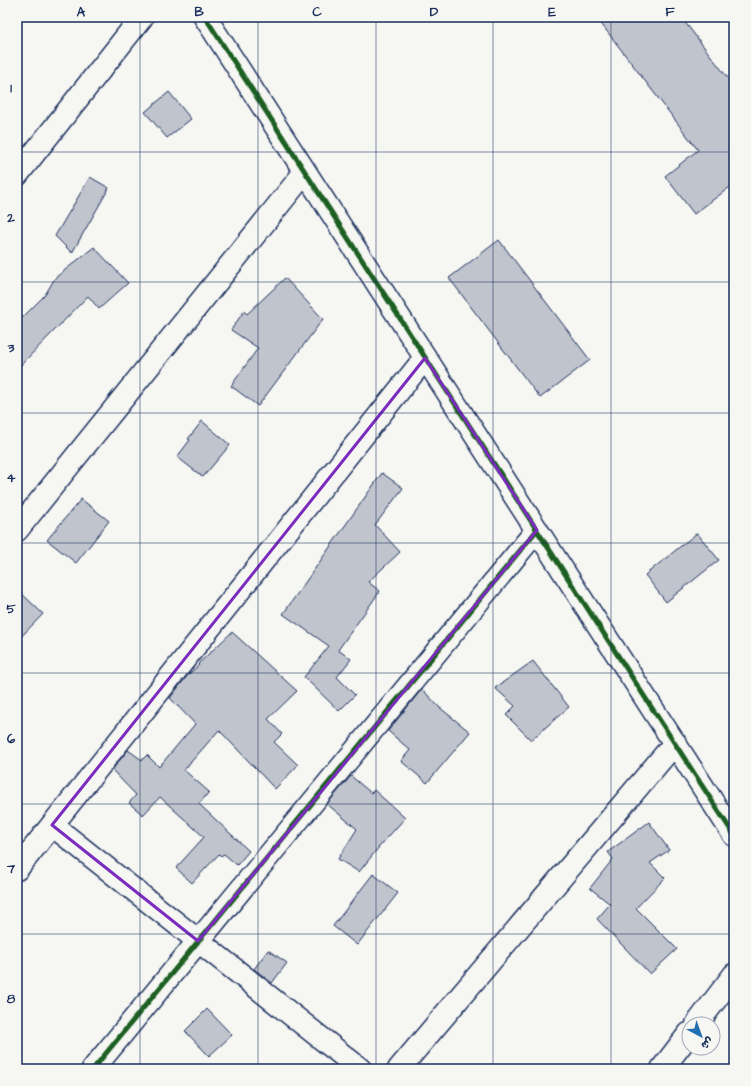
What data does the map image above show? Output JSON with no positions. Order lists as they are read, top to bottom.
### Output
{
  "north": "bottom right",
  "grid": {
    "columns": [
      "A",
      "B",
      "C",
      "D",
      "E",
      "F"
    ],
    "rows": [
      "1",
      "2",
      "3",
      "4",
      "5",
      "6",
      "7",
      "8"
    ]
  }
}
